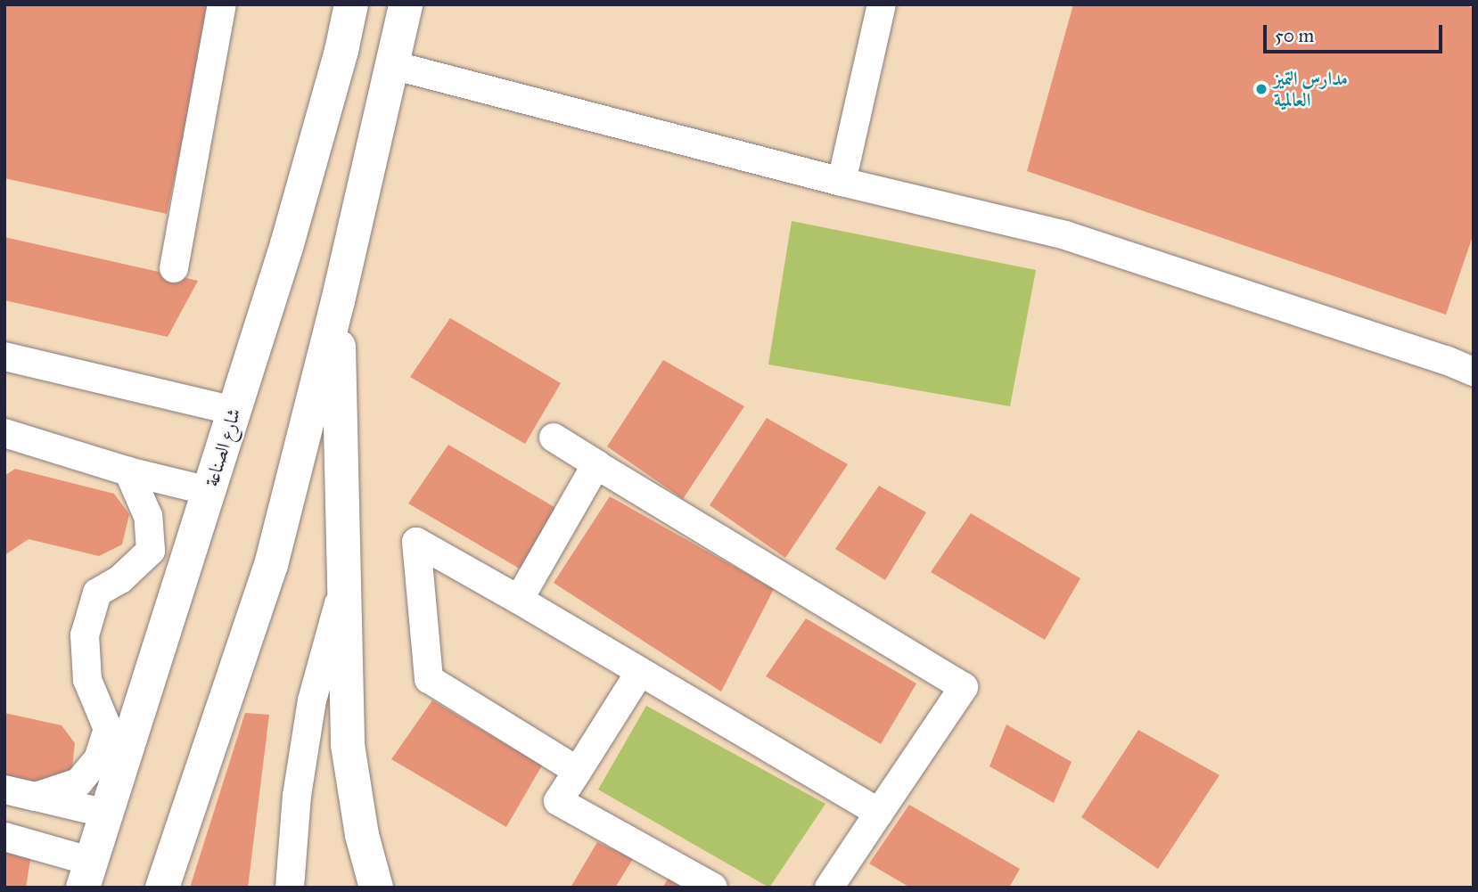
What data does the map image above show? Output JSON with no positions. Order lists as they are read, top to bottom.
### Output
{
  "streets": {
    "street": ["شارع الصناعة"]
  },
  "places": ["مدارس التميز العالمية"],
  "scale_bar": "50 m"
}
